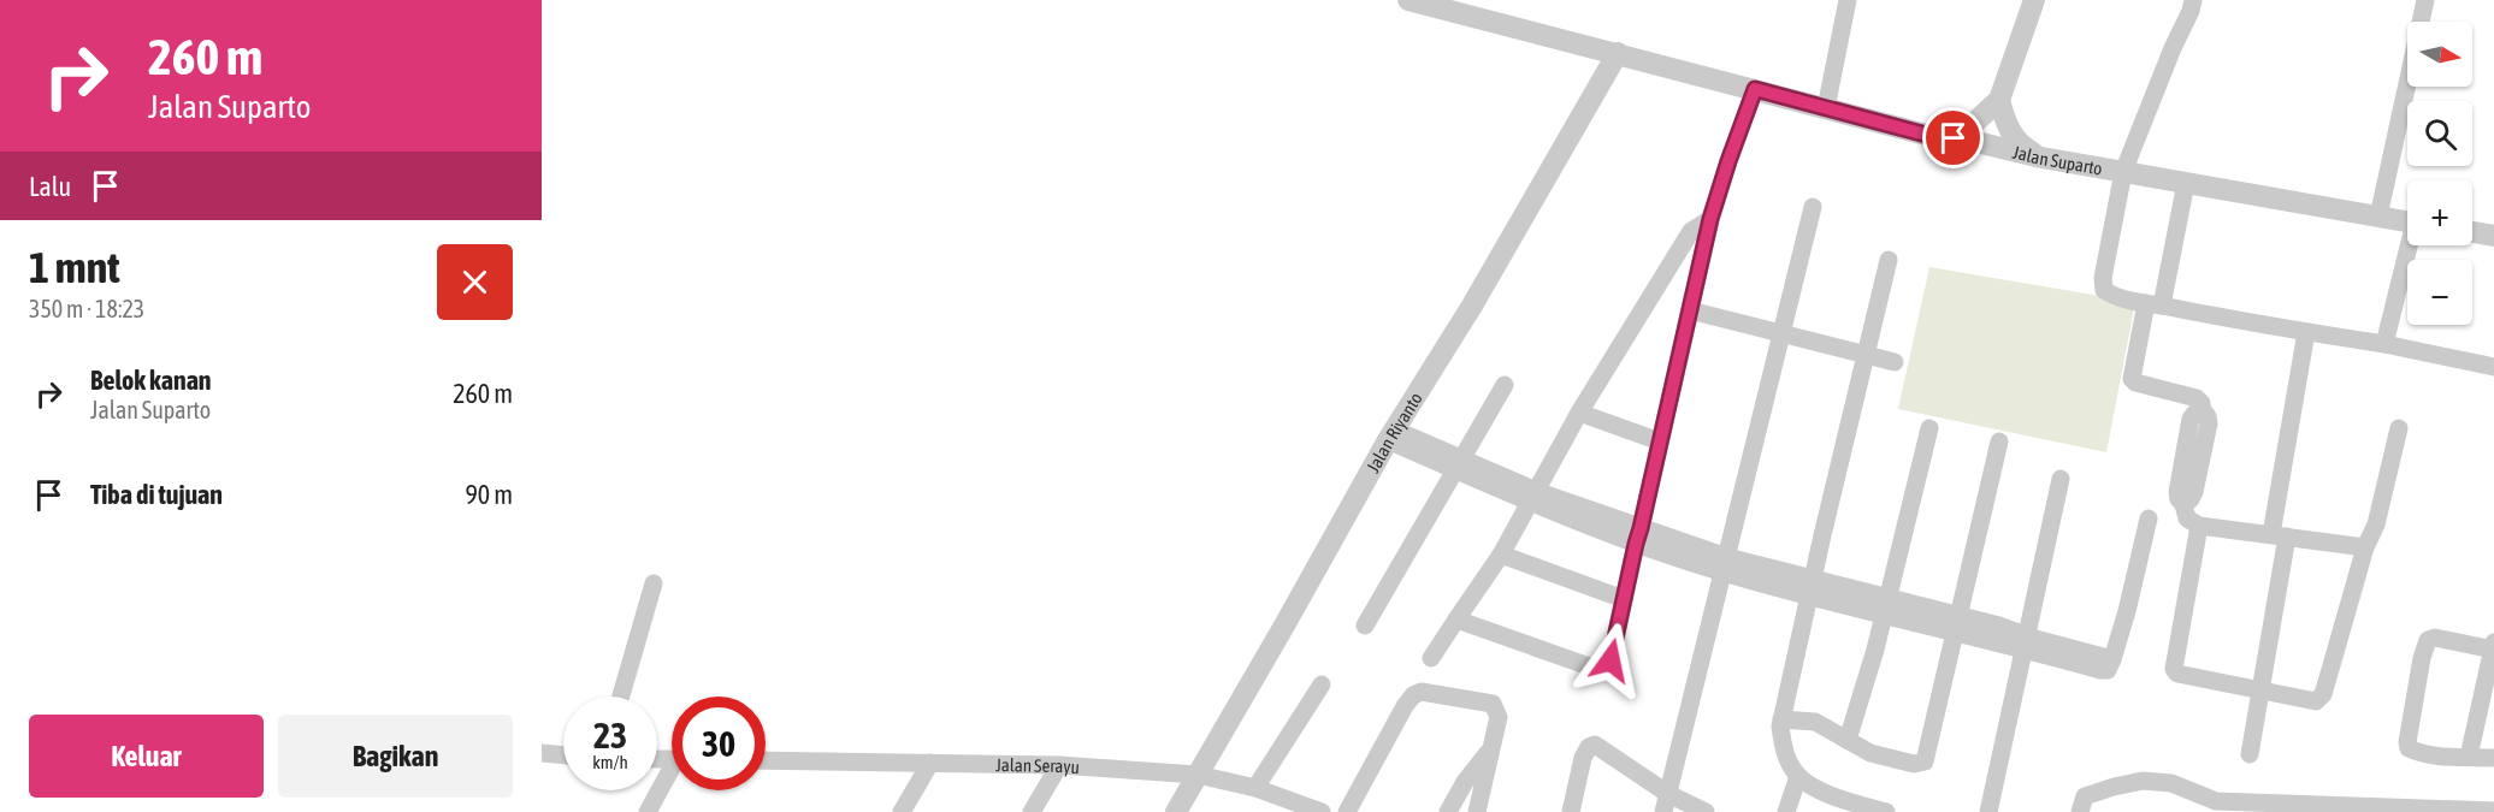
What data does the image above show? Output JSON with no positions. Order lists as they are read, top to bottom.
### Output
{
  "streets": {
    "street": ["Jalan Suparto", "Jalan Riyanto", "Jalan Serayu"]
  },
  "crossings": [
    ["Jalan Suparto", "Jalan Riyanto"],
    ["Jalan Riyanto", "Jalan Serayu"]
  ],
  "north": "right",
  "page": {
    "turn": ["260 m", "Jalan Suparto"],
    "map_buttons": ["+", "−"],
    "then": "Lalu",
    "heading": ["1 mnt", "350 m · 18:23"],
    "list": [
      {
        "name": "Belok kanan",
        "note": "Jalan Suparto",
        "value": "260 m"
      },
      {
        "name": "Tiba di tujuan",
        "value": "90 m"
      }
    ],
    "speed": "23 km/h",
    "limit": "30",
    "buttons": ["Keluar", "Bagikan"]
  }
}
